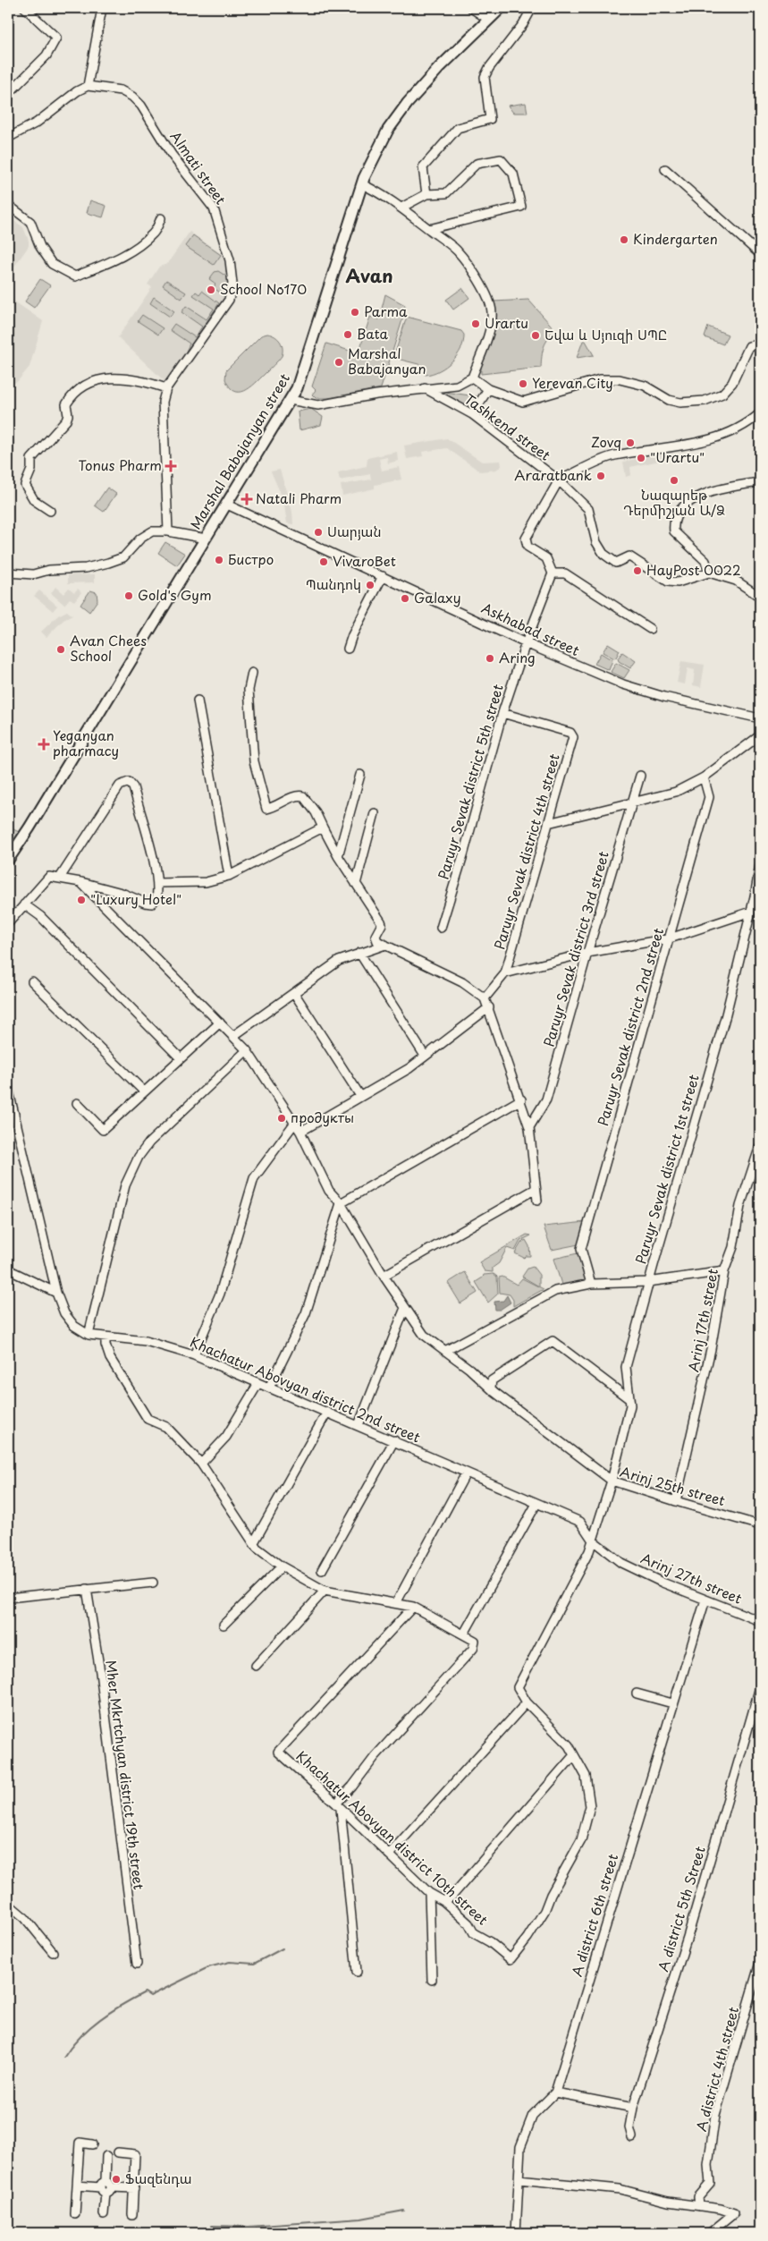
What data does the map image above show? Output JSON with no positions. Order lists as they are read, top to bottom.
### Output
{
  "streets": {
    "main road": ["Marshal Babajanyan street"],
    "street": [
      "Almati street",
      "Tashkend street",
      "Askhabad street",
      "Paruyr Sevak district 5th street",
      "Paruyr Sevak district 4th street",
      "Paruyr Sevak district 3rd street",
      "Paruyr Sevak district 2nd street",
      "Paruyr Sevak district 1st street",
      "Arinj 17th street",
      "Khachatur Abovyan district 2nd street",
      "Arinj 25th street",
      "Arinj 27th street",
      "Mher Mkrtchyan district 19th street",
      "Khachatur Abovyan district 10th street",
      "A district 5th Street",
      "A district 6th street",
      "A district 4th street"
    ]
  },
  "crossings": [
    ["Tashkend street", "Marshal Babajanyan street"],
    ["Marshal Babajanyan street", "Askhabad street"],
    ["Askhabad street", "Paruyr Sevak district 5th street"],
    ["Paruyr Sevak district 5th street", "Paruyr Sevak district 4th street"],
    ["Paruyr Sevak district 1st street", "Arinj 25th street"],
    ["Arinj 17th street", "Arinj 25th street"],
    ["Khachatur Abovyan district 2nd street", "Arinj 25th street"],
    ["Khachatur Abovyan district 2nd street", "Arinj 27th street"],
    ["Arinj 25th street", "Arinj 27th street"],
    ["Arinj 27th street", "A district 6th street"]
  ],
  "districts": ["Avan"],
  "places": {
    "other": [
      "Kindergarten",
      "School No170",
      "Parma",
      "Urartu",
      "Bata",
      "Եվա և Սյուզի ՍՊԸ",
      "Marshal Babajanyan",
      "Yerevan City",
      "Zovq",
      "\"Urartu\"",
      "Araratbank",
      "Նազարեթ Դերմիշյան Ա/Ձ",
      "Սարյան",
      "Бистро",
      "VivaroBet",
      "HayPost 0022",
      "Պանդոկ",
      "Gold's Gym",
      "Galaxy",
      "Avan Chees School",
      "Aring",
      "\"Luxury Hotel\"",
      "продукты",
      "Ֆազենդա"
    ],
    "health": ["Tonus Pharm", "Natali Pharm", "Yeganyan pharmacy"]
  }
}
